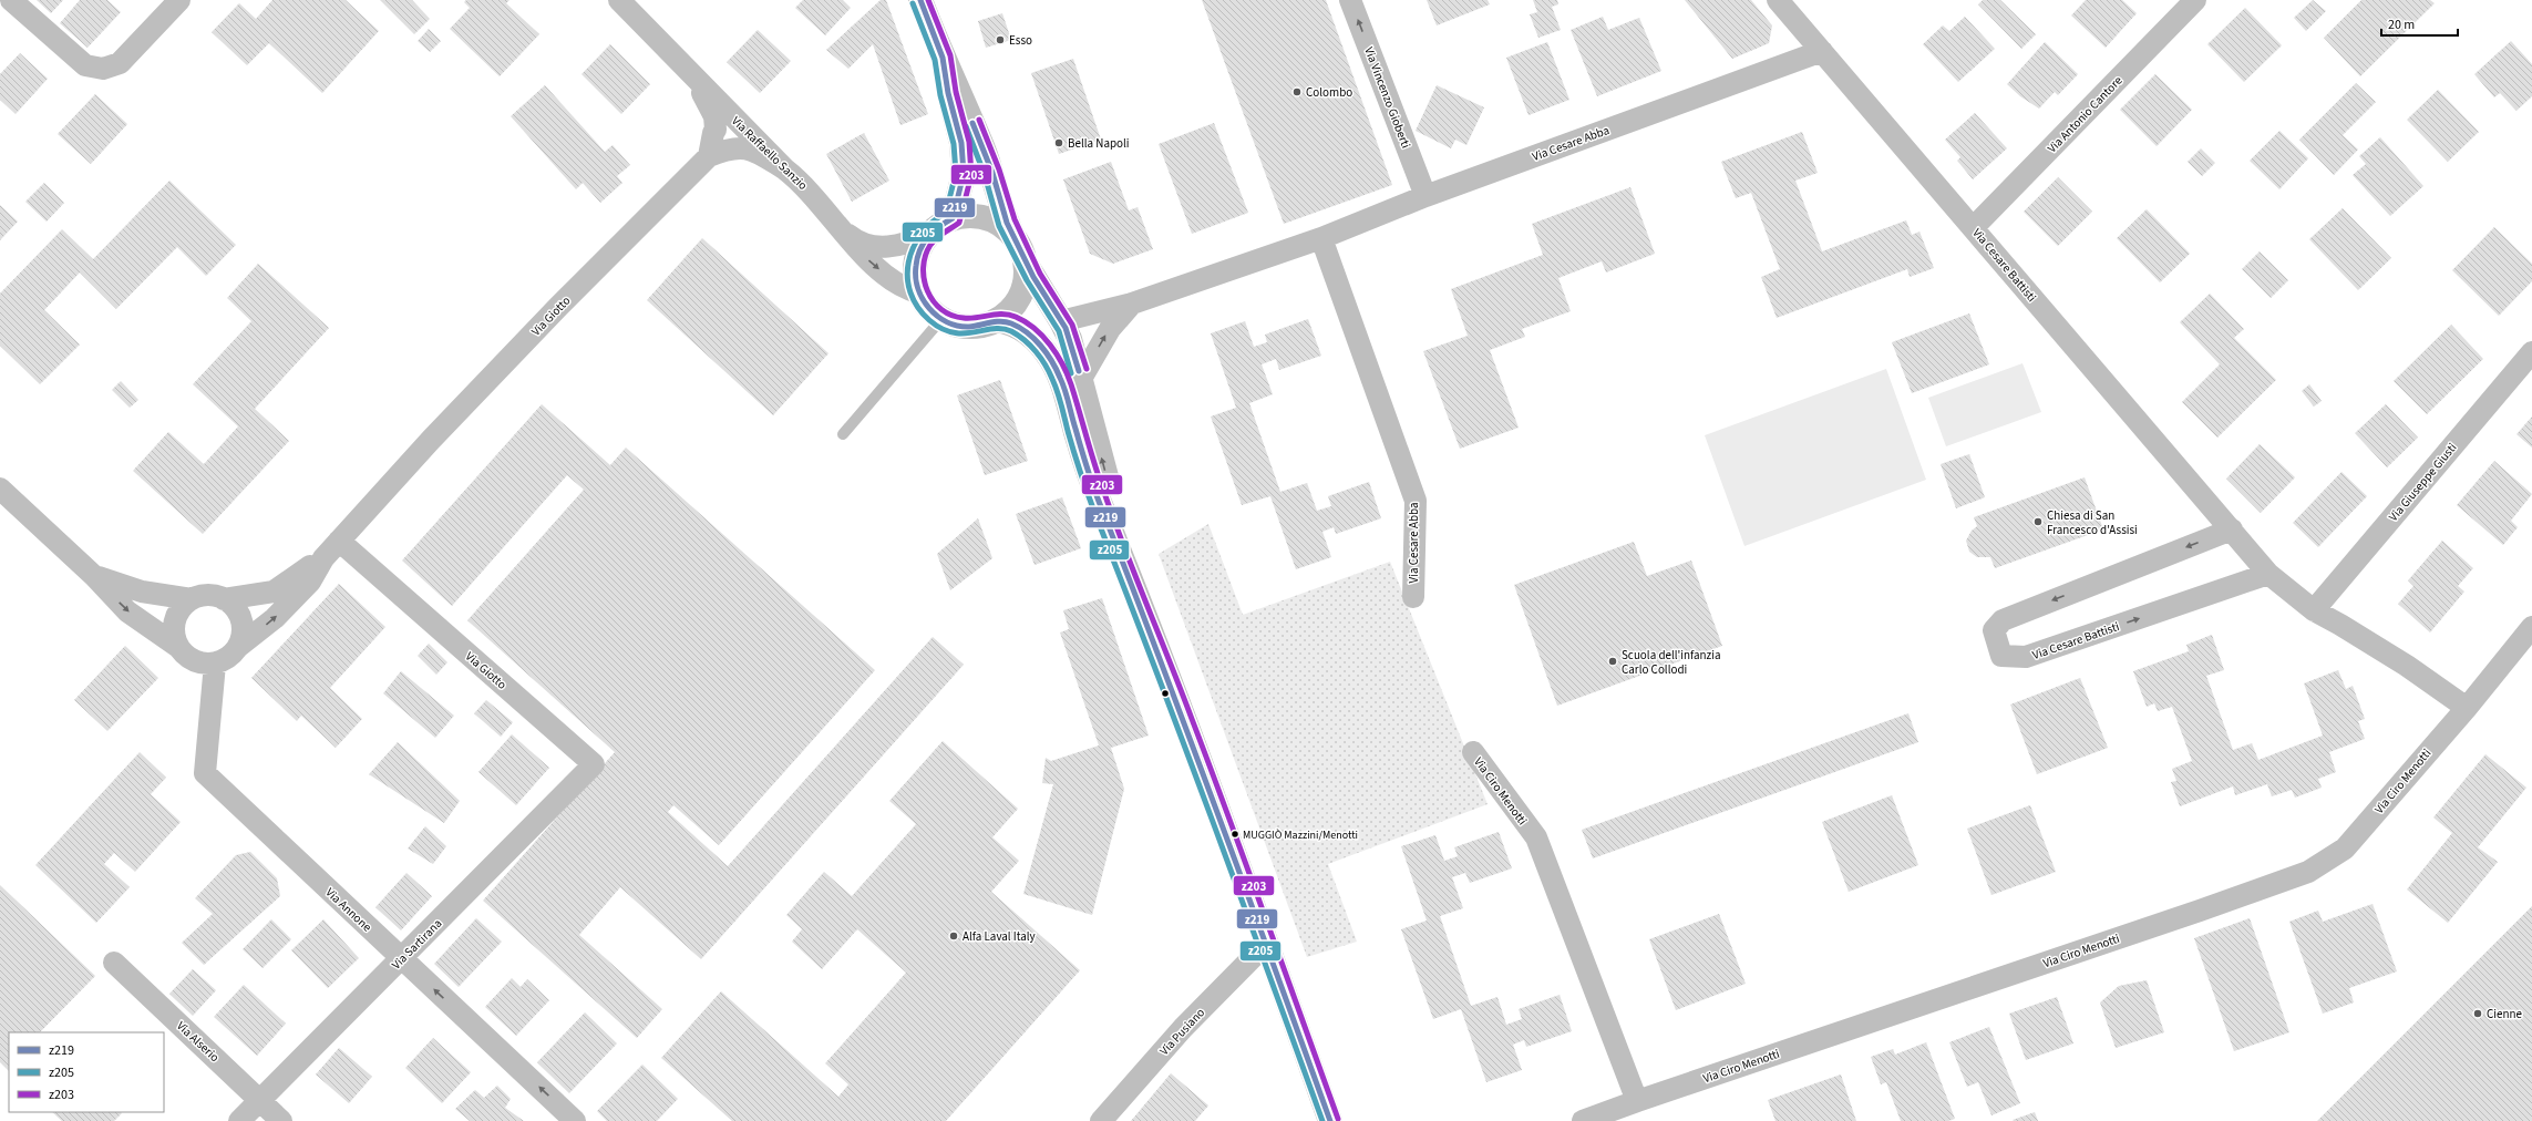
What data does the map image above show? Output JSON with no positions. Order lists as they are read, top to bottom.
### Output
{
  "streets": {
    "street": [
      "Via Vincenzo Gioberti",
      "Via Antonio Cantore",
      "Via Cesare Abba",
      "Via Raffaello Sanzio",
      "Via Cesare Battisti",
      "Via Giotto",
      "Via Giuseppe Giusti",
      "Via Ciro Menotti",
      "Via Annone",
      "Via Sartirana",
      "Via Pusiano",
      "Via Alserio"
    ]
  },
  "crossings": [
    ["Via Vincenzo Gioberti", "Via Cesare Abba"],
    ["Via Antonio Cantore", "Via Cesare Battisti"],
    ["Via Cesare Abba", "Via Cesare Battisti"],
    ["Via Raffaello Sanzio", "Via Giotto"],
    ["Via Cesare Battisti", "Via Giuseppe Giusti"],
    ["Via Cesare Battisti", "Via Ciro Menotti"],
    ["Via Giotto", "Via Annone"],
    ["Via Giotto", "Via Sartirana"],
    ["Via Annone", "Via Sartirana"],
    ["Via Sartirana", "Via Alserio"]
  ],
  "one_way": ["Via Vincenzo Gioberti", "Via Annone"],
  "places": [
    "Esso",
    "Colombo",
    "Bella Napoli",
    "Chiesa di San Francesco d'Assisi",
    "Scuola dell'infanzia Carlo Collodi",
    "MUGGIÒ Mazzini/Menotti",
    "Alfa Laval Italy",
    "Cienne"
  ],
  "lines": ["transit line z219", "transit line z203", "transit line z205"],
  "legend": ["z219", "z205", "z203"],
  "scale_bar": "20 m"
}
